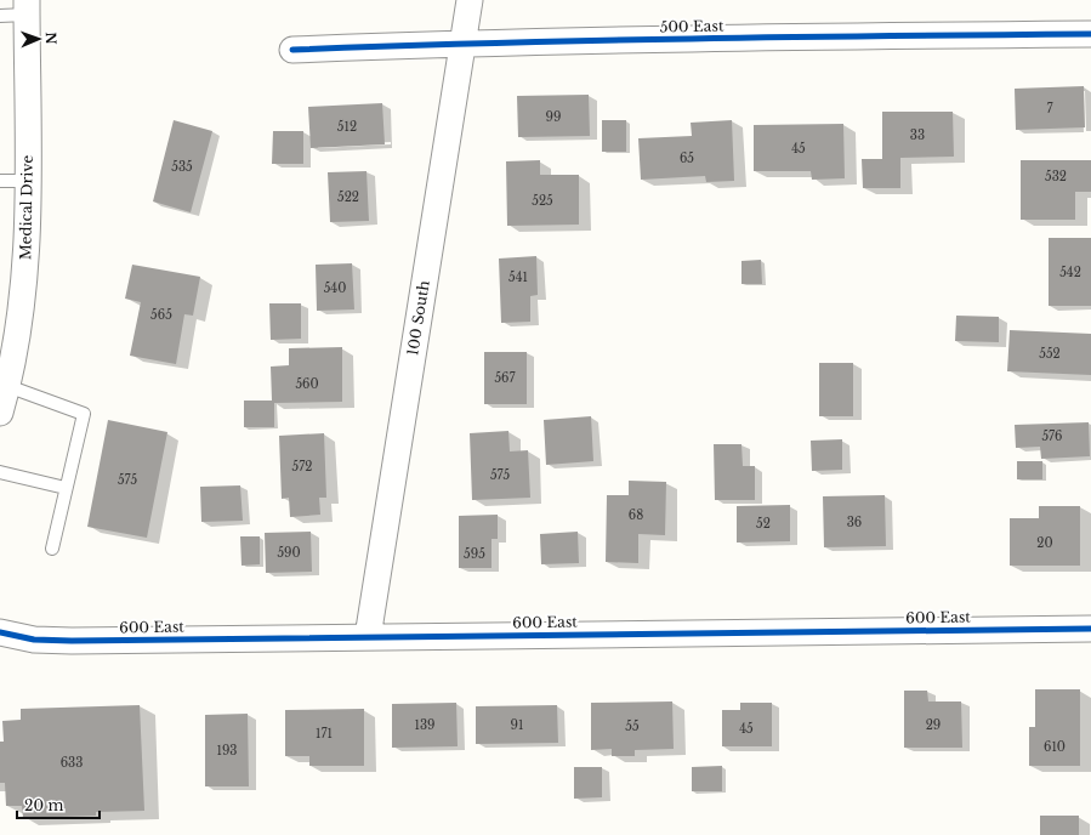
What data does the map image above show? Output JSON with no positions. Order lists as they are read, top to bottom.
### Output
{
  "streets": {
    "street": [
      "500 East",
      "Medical Drive",
      "100 South",
      "600 East"
    ]
  },
  "crossings": [
    ["500 East", "100 South"],
    ["100 South", "600 East"]
  ],
  "house_numbers": [
    "7",
    "99",
    "512",
    "33",
    "45",
    "65",
    "535",
    "532",
    "522",
    "525",
    "542",
    "541",
    "540",
    "565",
    "552",
    "567",
    "560",
    "576",
    "572",
    "575",
    "575",
    "68",
    "36",
    "52",
    "20",
    "590",
    "595",
    "139",
    "91",
    "29",
    "55",
    "45",
    "171",
    "610",
    "193",
    "633"
  ],
  "scale_bar": "20 m",
  "north": "right"
}
